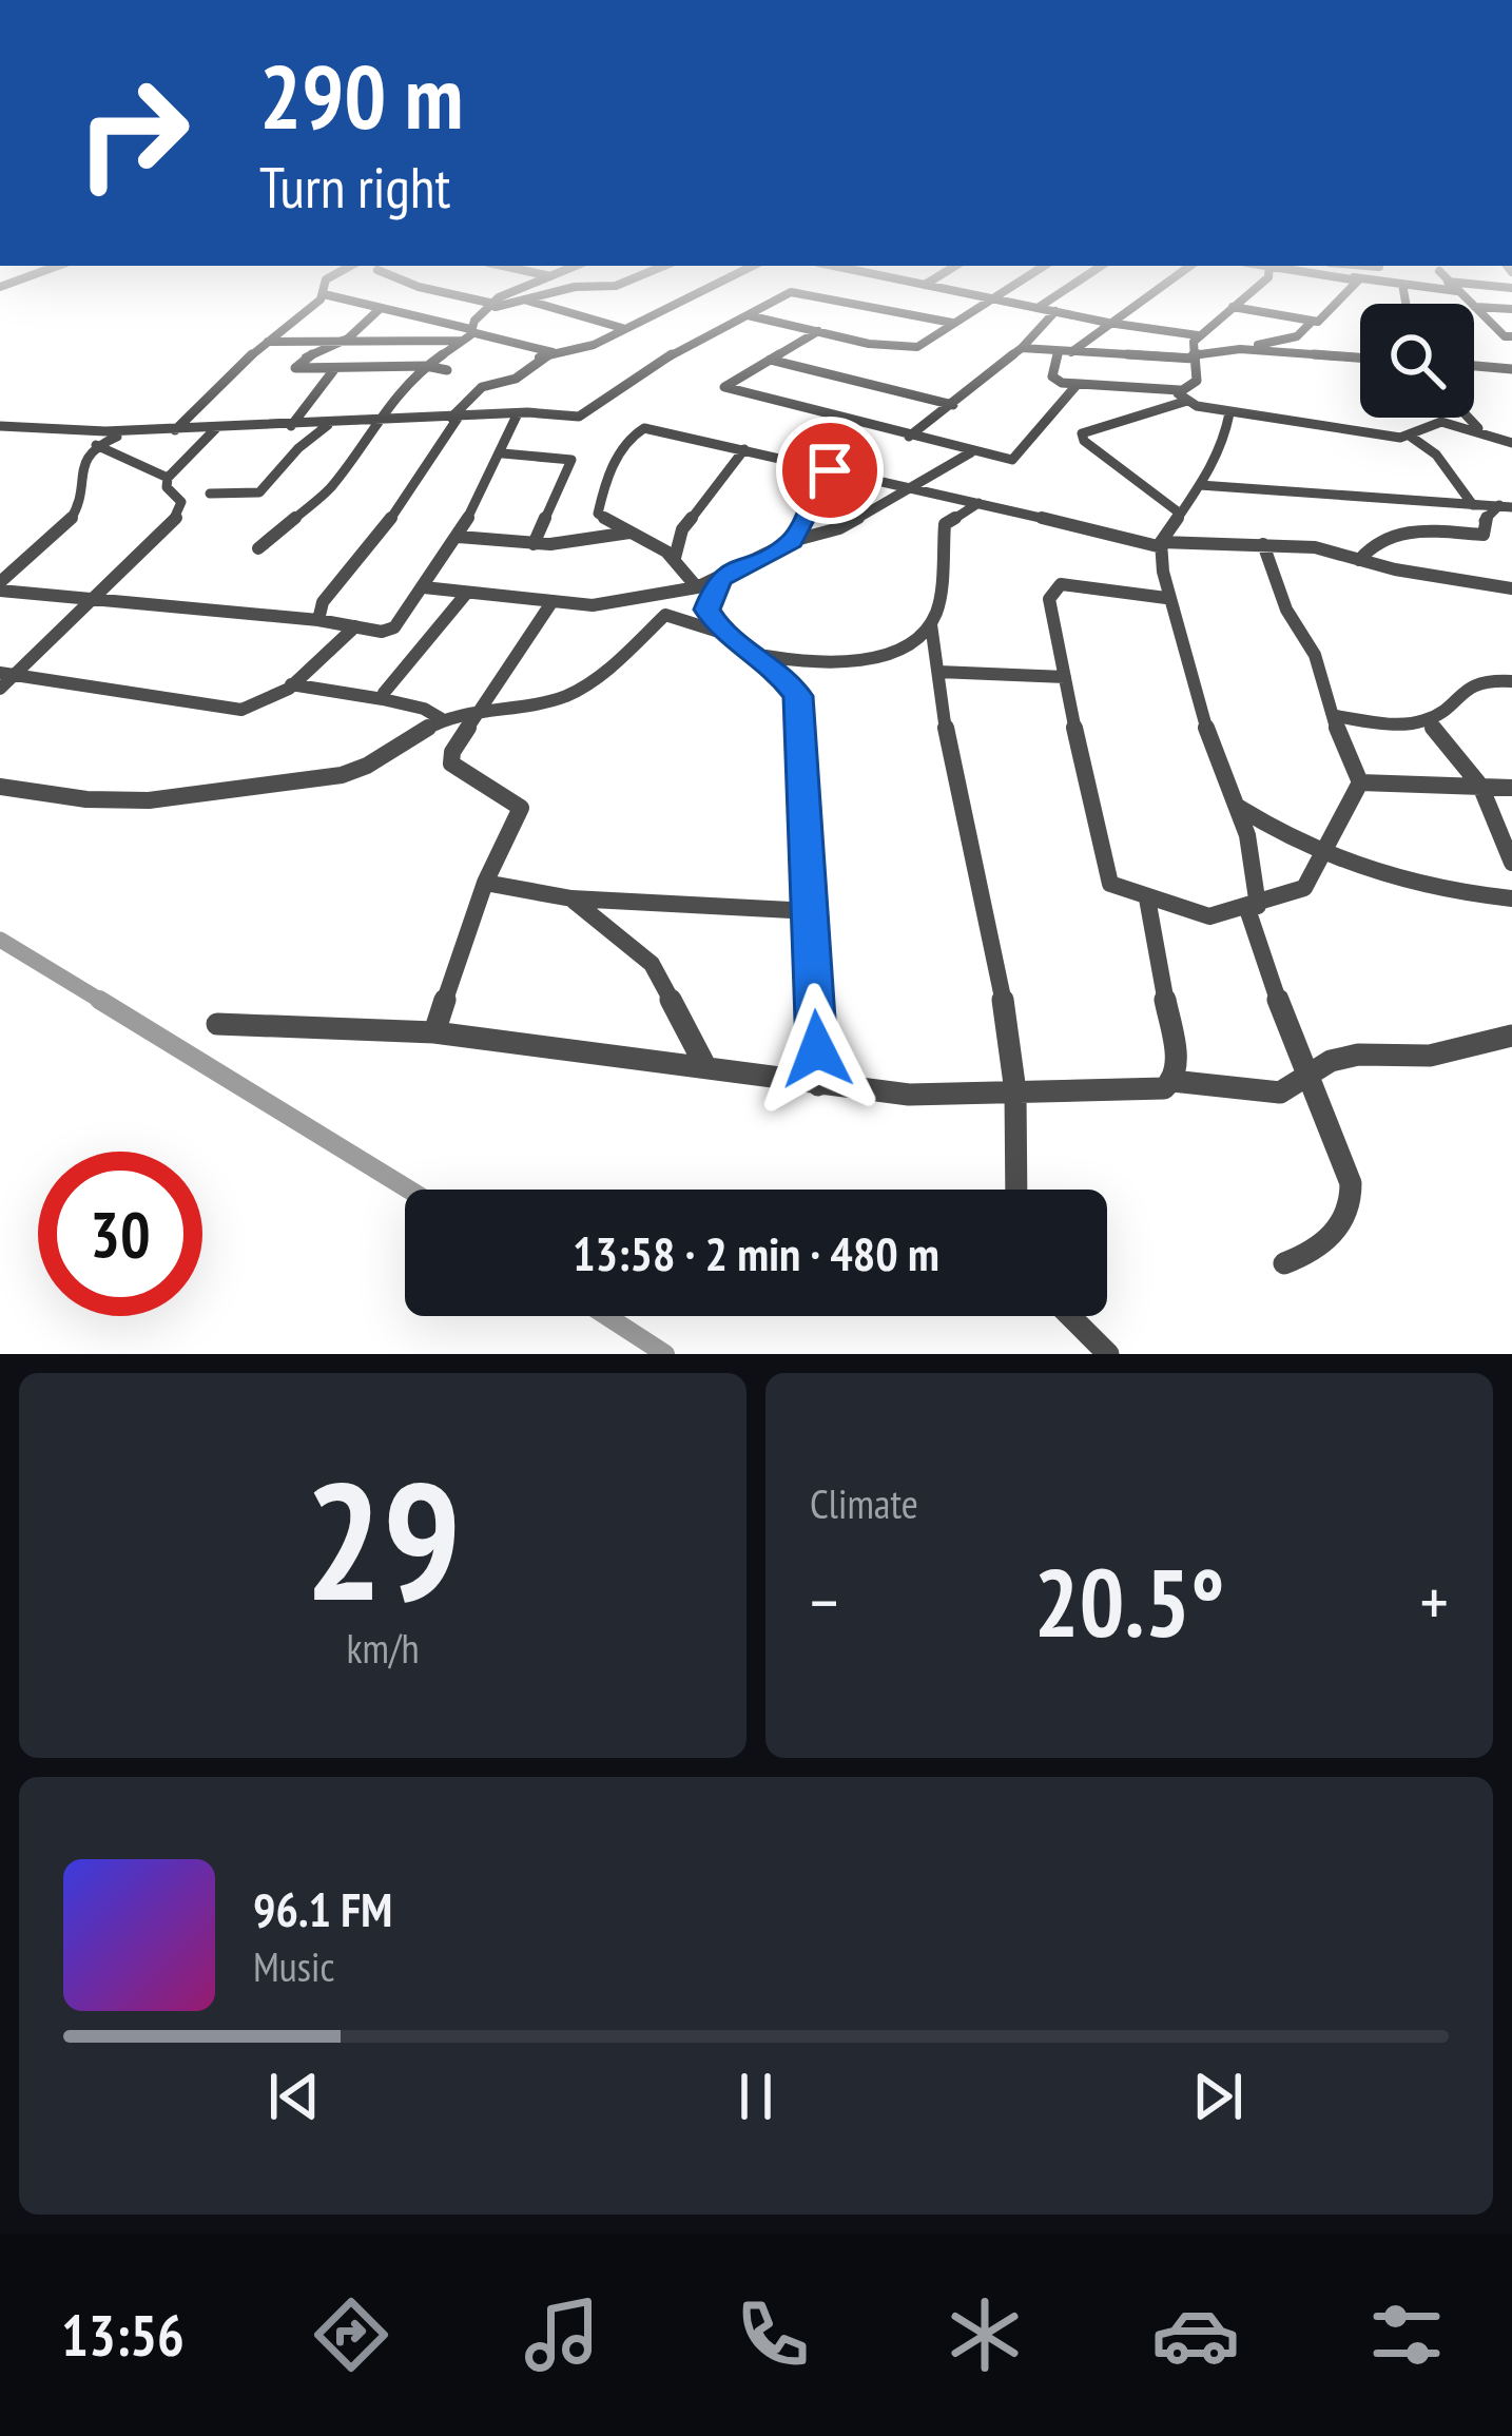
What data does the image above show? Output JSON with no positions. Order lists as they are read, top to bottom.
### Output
{
  "page": {
    "turn": ["290 m", "Turn right"],
    "limit": "30",
    "trip": "13:58 · 2 min · 480 m",
    "tile": [
      ["29", "km/h"],
      "Climate"
    ],
    "heat": ["−", "20.5°", "+"],
    "song": ["96.1 FM", "Music"],
    "tabs": "13:56"
  }
}
